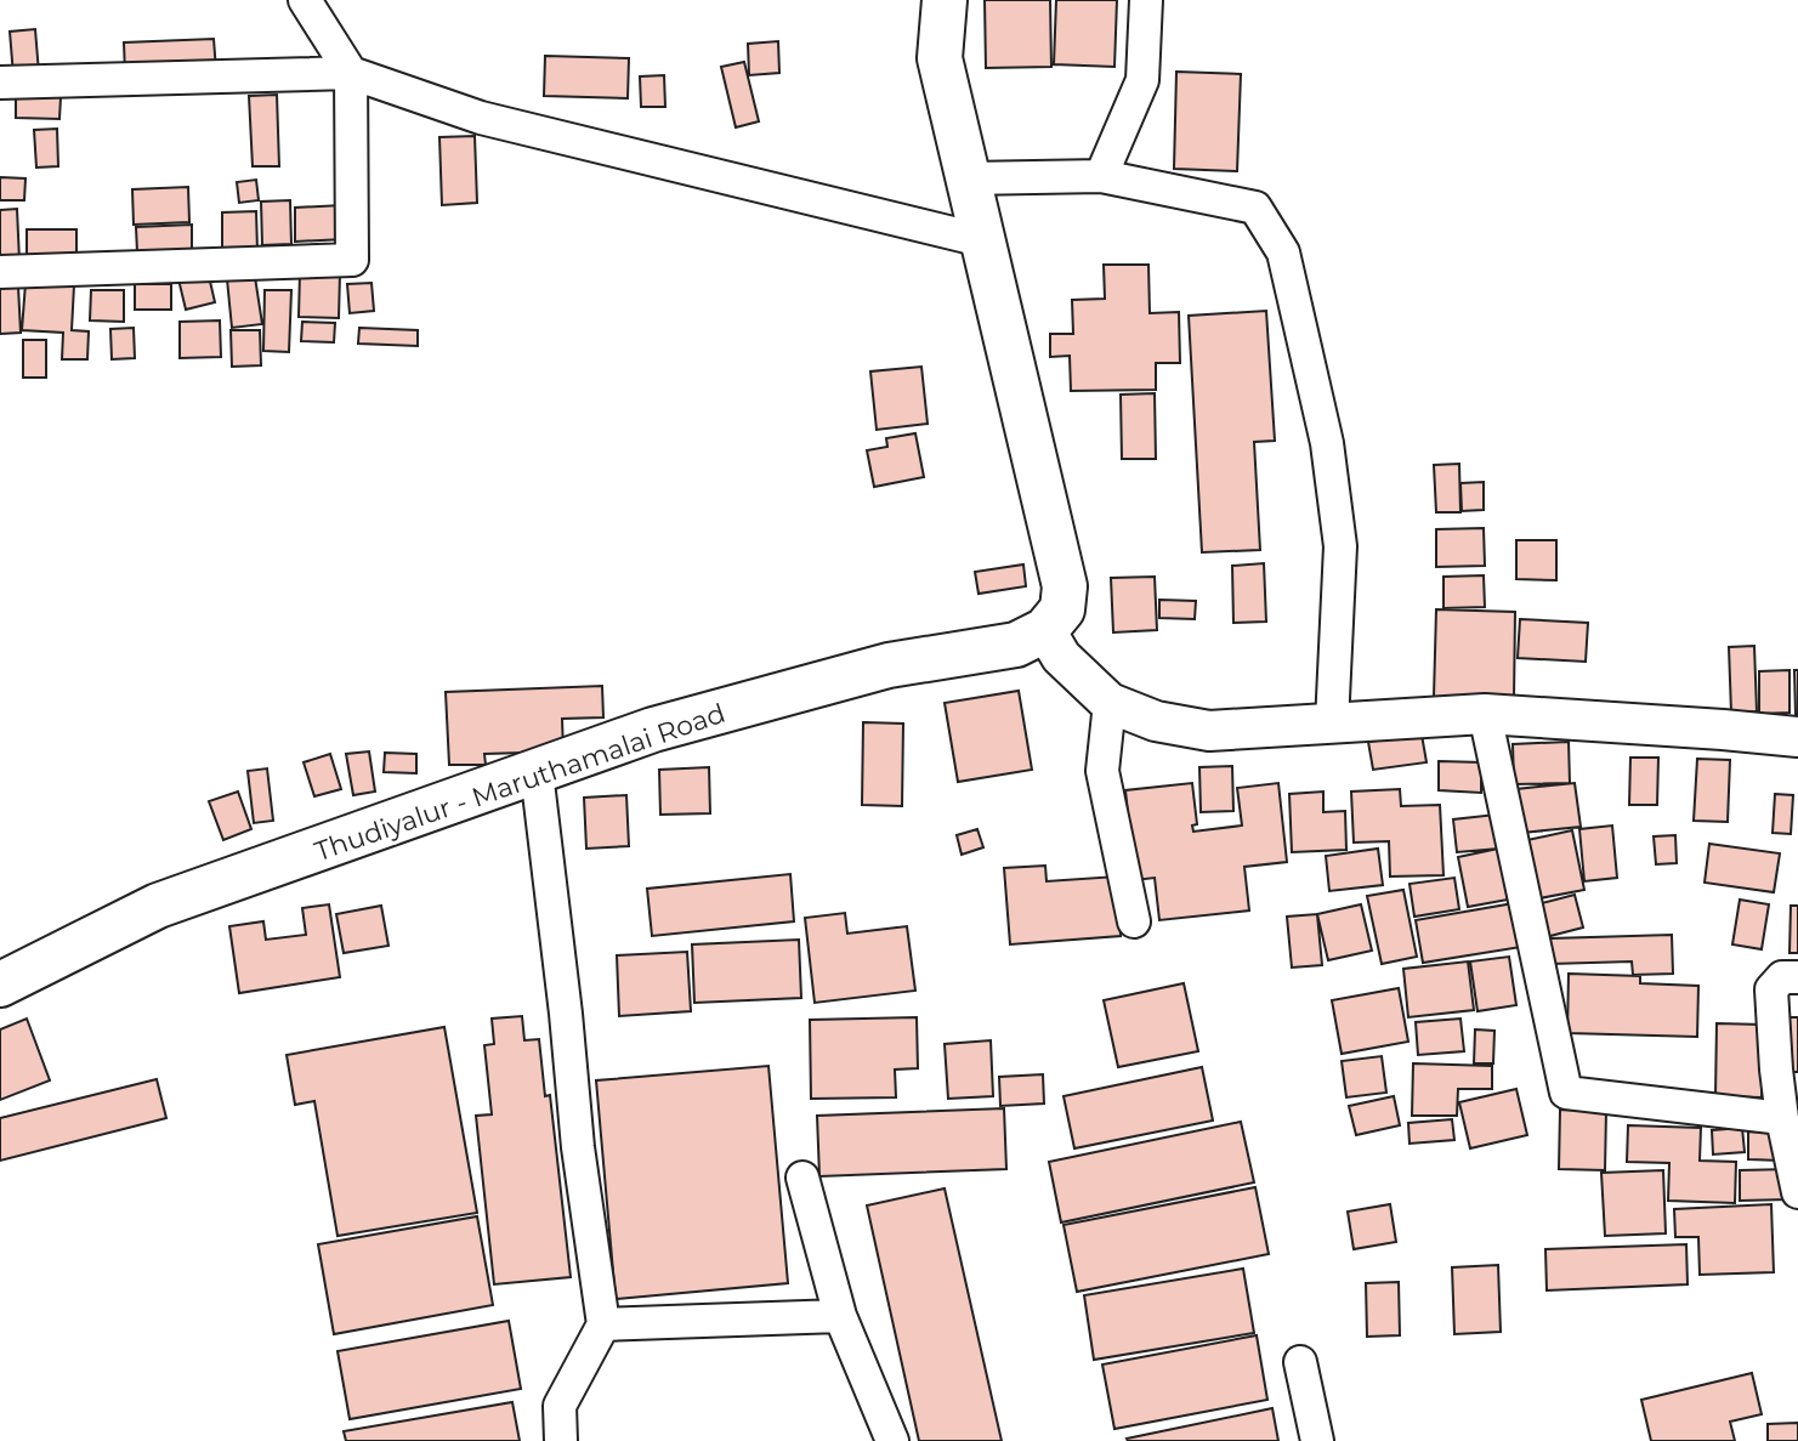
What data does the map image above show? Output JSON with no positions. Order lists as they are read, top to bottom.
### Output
{
  "streets": {
    "main road": ["Thudiyalur - Maruthamalai Road"]
  }
}
